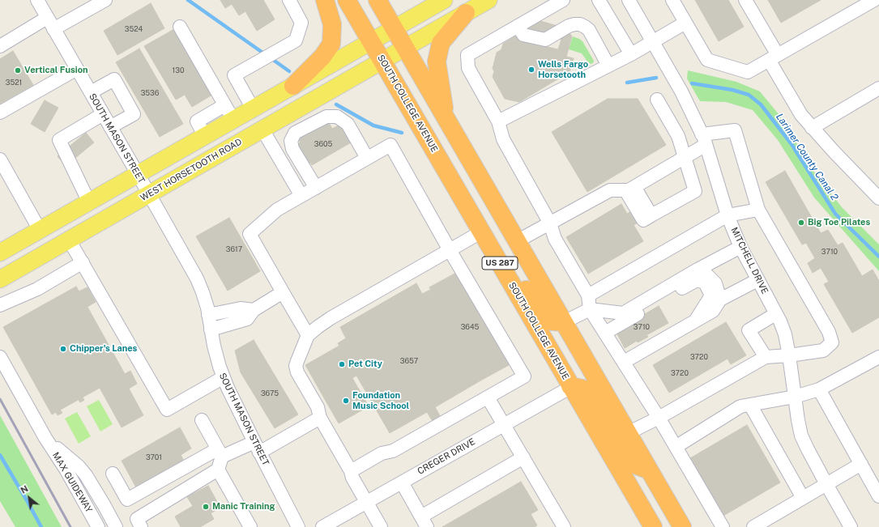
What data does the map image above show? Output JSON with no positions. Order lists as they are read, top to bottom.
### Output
{
  "streets": {
    "highway": ["SOUTH COLLEGE AVENUE", "US 287"],
    "main road": ["WEST HORSETOOTH ROAD"],
    "street": [
      "SOUTH MASON STREET",
      "MITCHELL DRIVE",
      "CREGER DRIVE",
      "MAX GUIDEWAY"
    ]
  },
  "crossings": [
    ["SOUTH COLLEGE AVENUE", "WEST HORSETOOTH ROAD"],
    ["SOUTH COLLEGE AVENUE", "CREGER DRIVE"],
    ["SOUTH MASON STREET", "WEST HORSETOOTH ROAD"],
    ["WEST HORSETOOTH ROAD", "US 287"]
  ],
  "water": ["Larimer County Canal 2"],
  "places": [
    "Wells Fargo Horsetooth",
    "Vertical Fusion",
    "Big Toe Pilates",
    "Chipper's Lanes",
    "Pet City",
    "Foundation Music School",
    "Manic Training"
  ],
  "house_numbers": [
    "3524",
    "130",
    "3521",
    "3536",
    "3605",
    "3617",
    "3710",
    "3645",
    "3710",
    "3720",
    "3657",
    "3720",
    "3675",
    "3701"
  ],
  "north": "top left"
}
